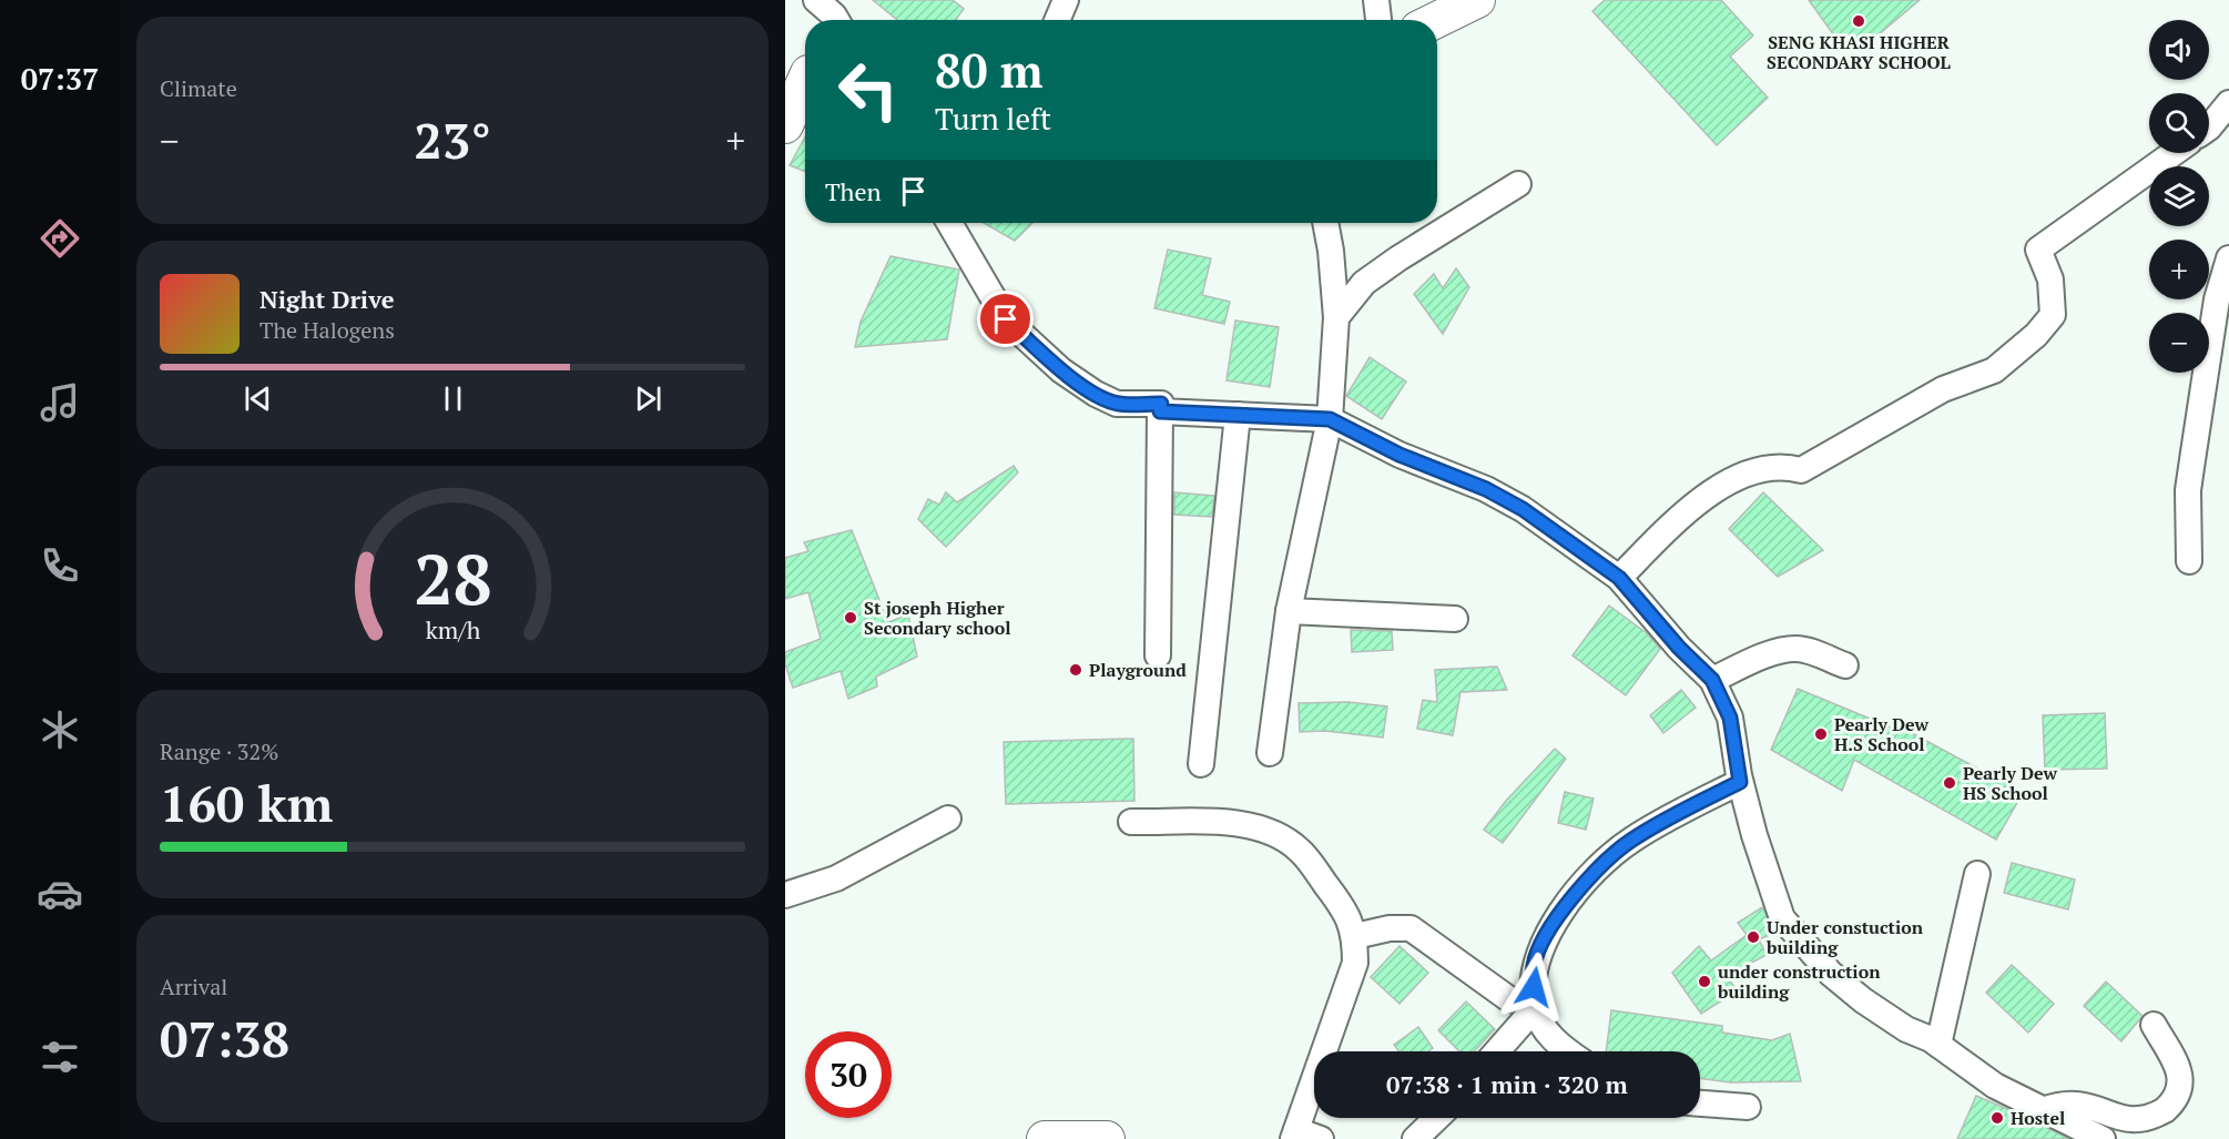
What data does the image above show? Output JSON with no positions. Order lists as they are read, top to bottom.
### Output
{
  "places": [
    "SENG KHASI HIGHER SECONDARY SCHOOL",
    "St joseph Higher Secondary school",
    "Playground",
    "Pearly Dew H.S School",
    "Pearly Dew HS School",
    "Under constuction building",
    "under construction building",
    "Hostel"
  ],
  "page": {
    "tabs": "07:37",
    "tile": [
      "Climate",
      ["Range · 32%", "160 km"],
      ["Arrival", "07:38"]
    ],
    "map_buttons": ["+", "−"],
    "turn": ["80 m", "Turn left"],
    "heat": ["−", "23°", "+"],
    "then": "Then",
    "song": ["Night Drive", "The Halogens"],
    "limit": "30",
    "trip": "07:38 · 1 min · 320 m",
    "gauge": ["28", "km/h"]
  }
}
